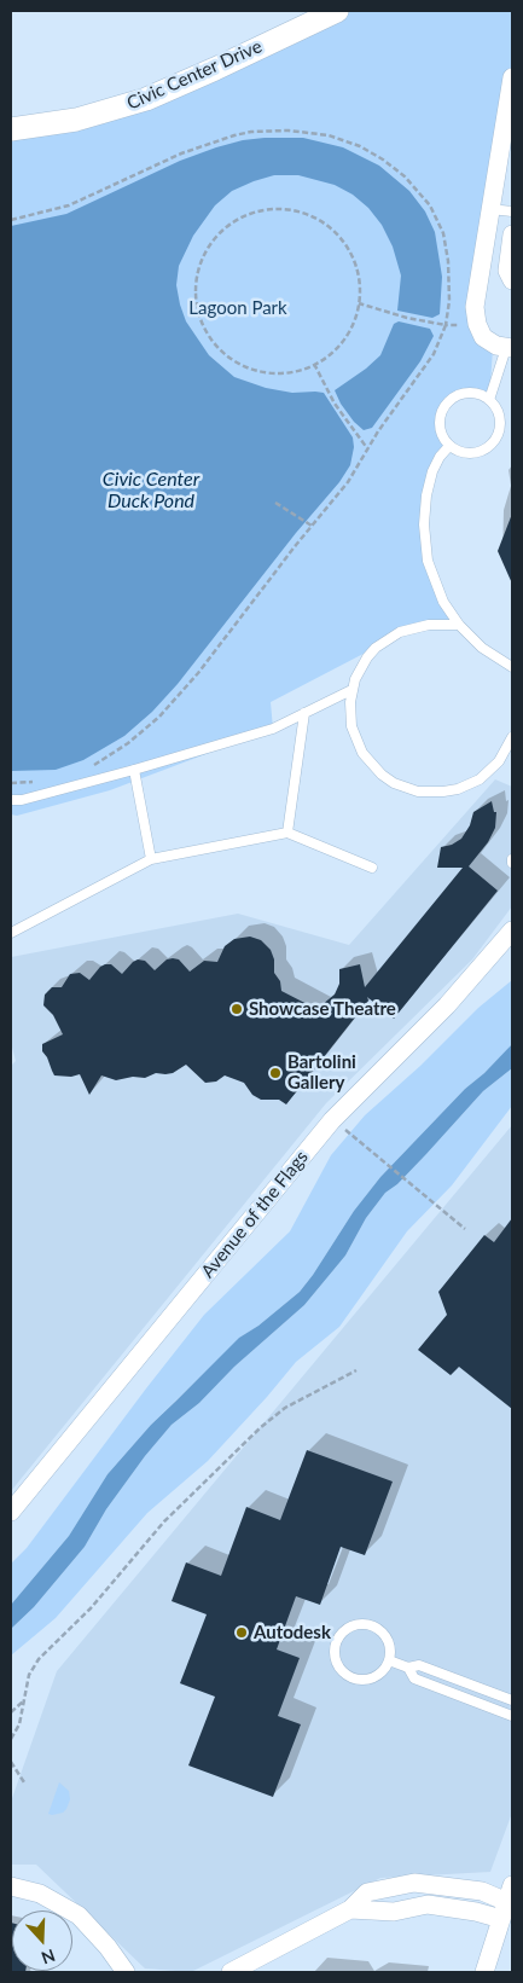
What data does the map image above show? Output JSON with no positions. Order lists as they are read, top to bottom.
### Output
{
  "streets": {
    "street": ["Civic Center Drive", "Avenue of the Flags"]
  },
  "water": ["Civic Center Duck Pond"],
  "parks": ["Lagoon Park"],
  "places": ["Showcase Theatre", "Bartolini Gallery", "Autodesk"],
  "north": "bottom"
}
